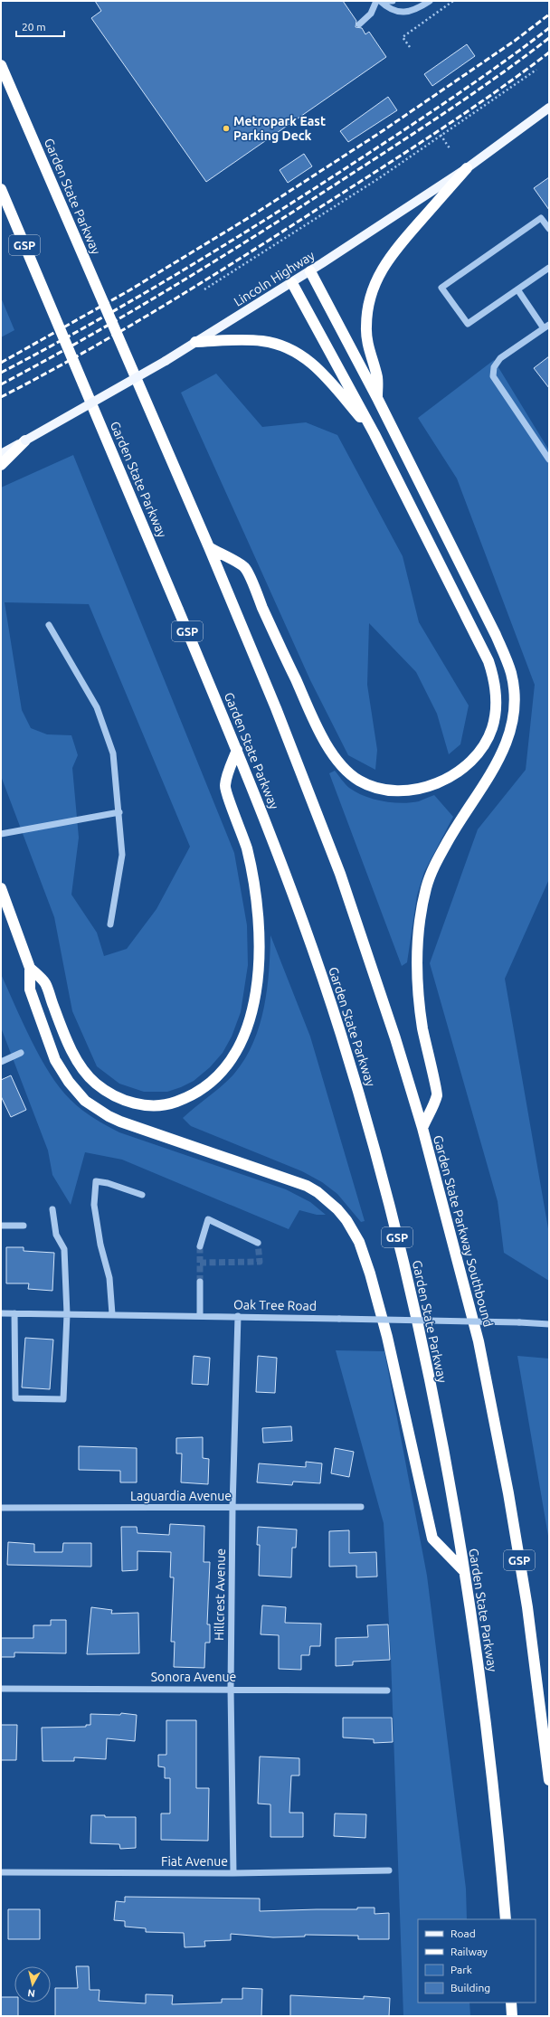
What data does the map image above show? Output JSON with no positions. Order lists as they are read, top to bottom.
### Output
{
  "streets": {
    "highway": ["Garden State Parkway", "GSP", "Garden State Parkway Southbound"],
    "main road": ["Lincoln Highway"],
    "street": [
      "Oak Tree Road",
      "Laguardia Avenue",
      "Hillcrest Avenue",
      "Sonora Avenue",
      "Fiat Avenue"
    ]
  },
  "crossings": [
    ["Garden State Parkway", "Garden State Parkway Southbound"],
    ["Oak Tree Road", "Hillcrest Avenue"],
    ["Laguardia Avenue", "Hillcrest Avenue"],
    ["Hillcrest Avenue", "Sonora Avenue"],
    ["Hillcrest Avenue", "Fiat Avenue"]
  ],
  "places": ["Metropark East Parking Deck"],
  "legend": [
    "Road",
    "Railway",
    "Park",
    "Building"
  ],
  "scale_bar": "20 m",
  "north": "bottom"
}
